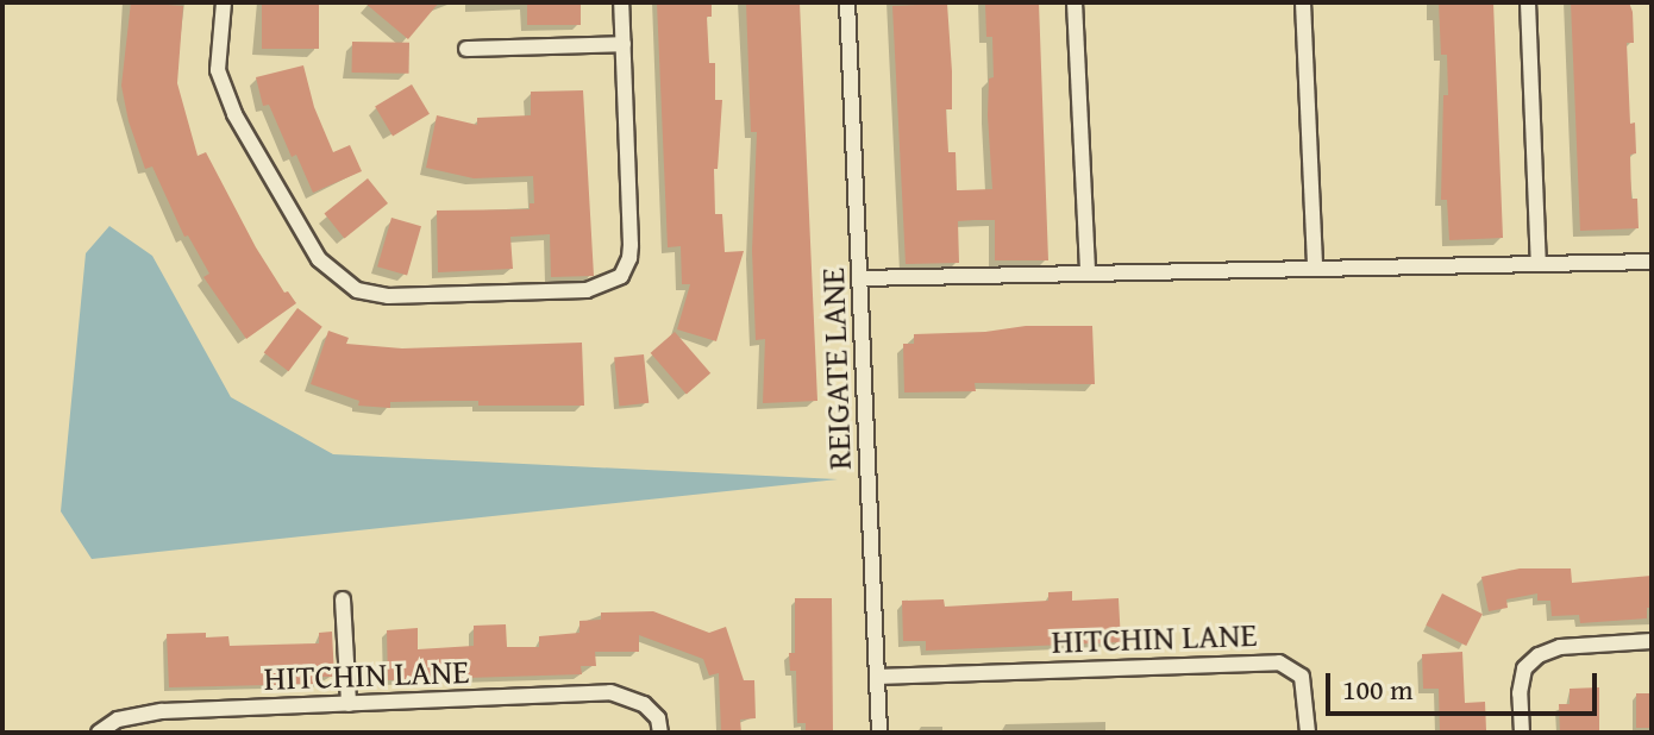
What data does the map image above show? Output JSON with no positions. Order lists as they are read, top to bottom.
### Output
{
  "streets": {
    "street": ["REIGATE LANE", "HITCHIN LANE"]
  },
  "crossings": [
    ["REIGATE LANE", "HITCHIN LANE"]
  ],
  "scale_bar": "100 m"
}
